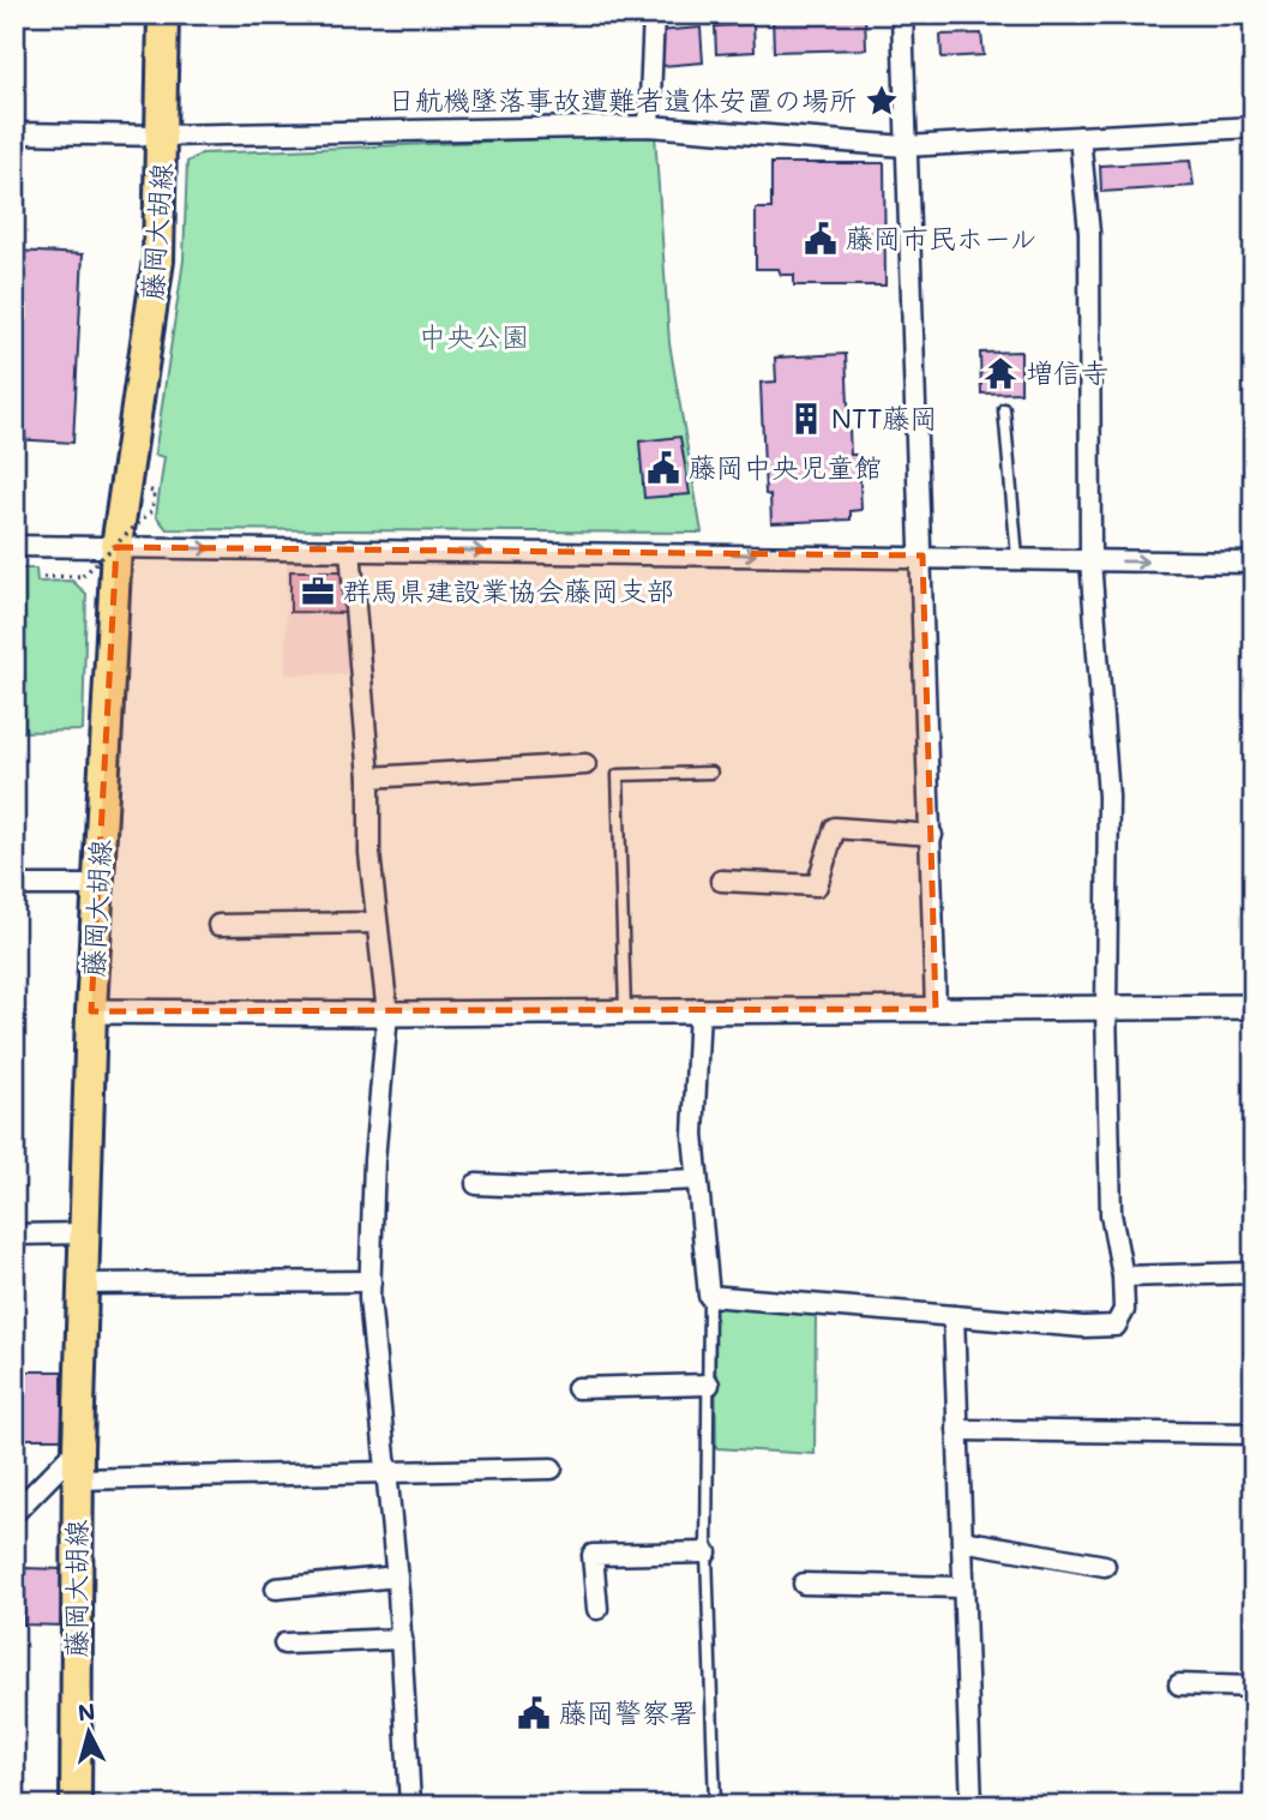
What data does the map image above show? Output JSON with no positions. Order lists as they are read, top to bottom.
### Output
{
  "streets": {
    "main road": ["藤岡大胡線"]
  },
  "parks": ["中央公園"],
  "places": {
    "place": ["日航機墜落事故遭難者遺体安置の場所"],
    "public building": ["藤岡市民ホール", "藤岡中央児童館", "藤岡警察署"],
    "temple": ["増信寺"],
    "building": ["NTT藤岡"],
    "office": ["群馬県建設業協会藤岡支部"]
  },
  "north": "top"
}
